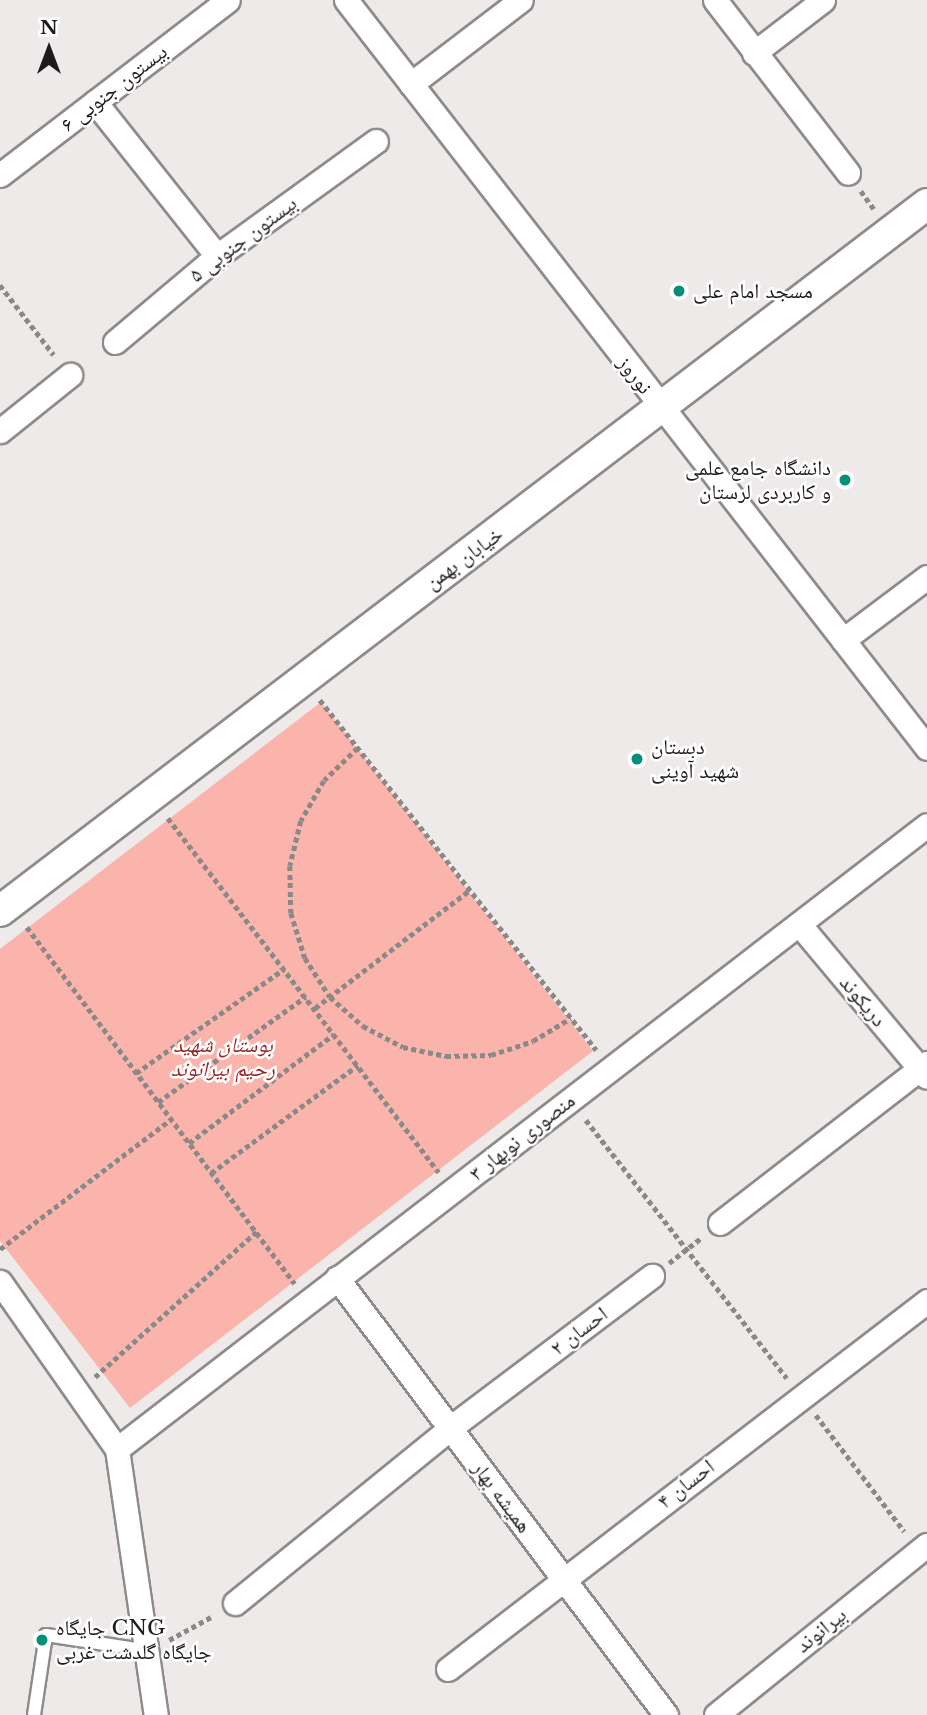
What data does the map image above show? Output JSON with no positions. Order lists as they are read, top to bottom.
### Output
{
  "streets": {
    "street": [
      "بیستون جنوبی ۶",
      "بیستون جنوبی ۵",
      "نوروز",
      "خیابان بهمن",
      "دریکوند",
      "منصوری نوبهار ۳",
      "احسان ۲",
      "احسان ۴",
      "همیشه بهار",
      "بیرانوند"
    ]
  },
  "crossings": [
    ["نوروز", "خیابان بهمن"],
    ["دریکوند", "منصوری نوبهار ۳"],
    ["منصوری نوبهار ۳", "همیشه بهار"],
    ["احسان ۲", "همیشه بهار"],
    ["احسان ۴", "همیشه بهار"]
  ],
  "parks": ["بوستان شهید رحیم بیرانوند"],
  "places": [
    "مسجد امام علی",
    "دانشگاه جامع علمی و کاربردی لرستان",
    "دبستان شهید آوینی",
    "جایگاه CNG جایگاه گلدشت غربی"
  ],
  "north": "top"
}
